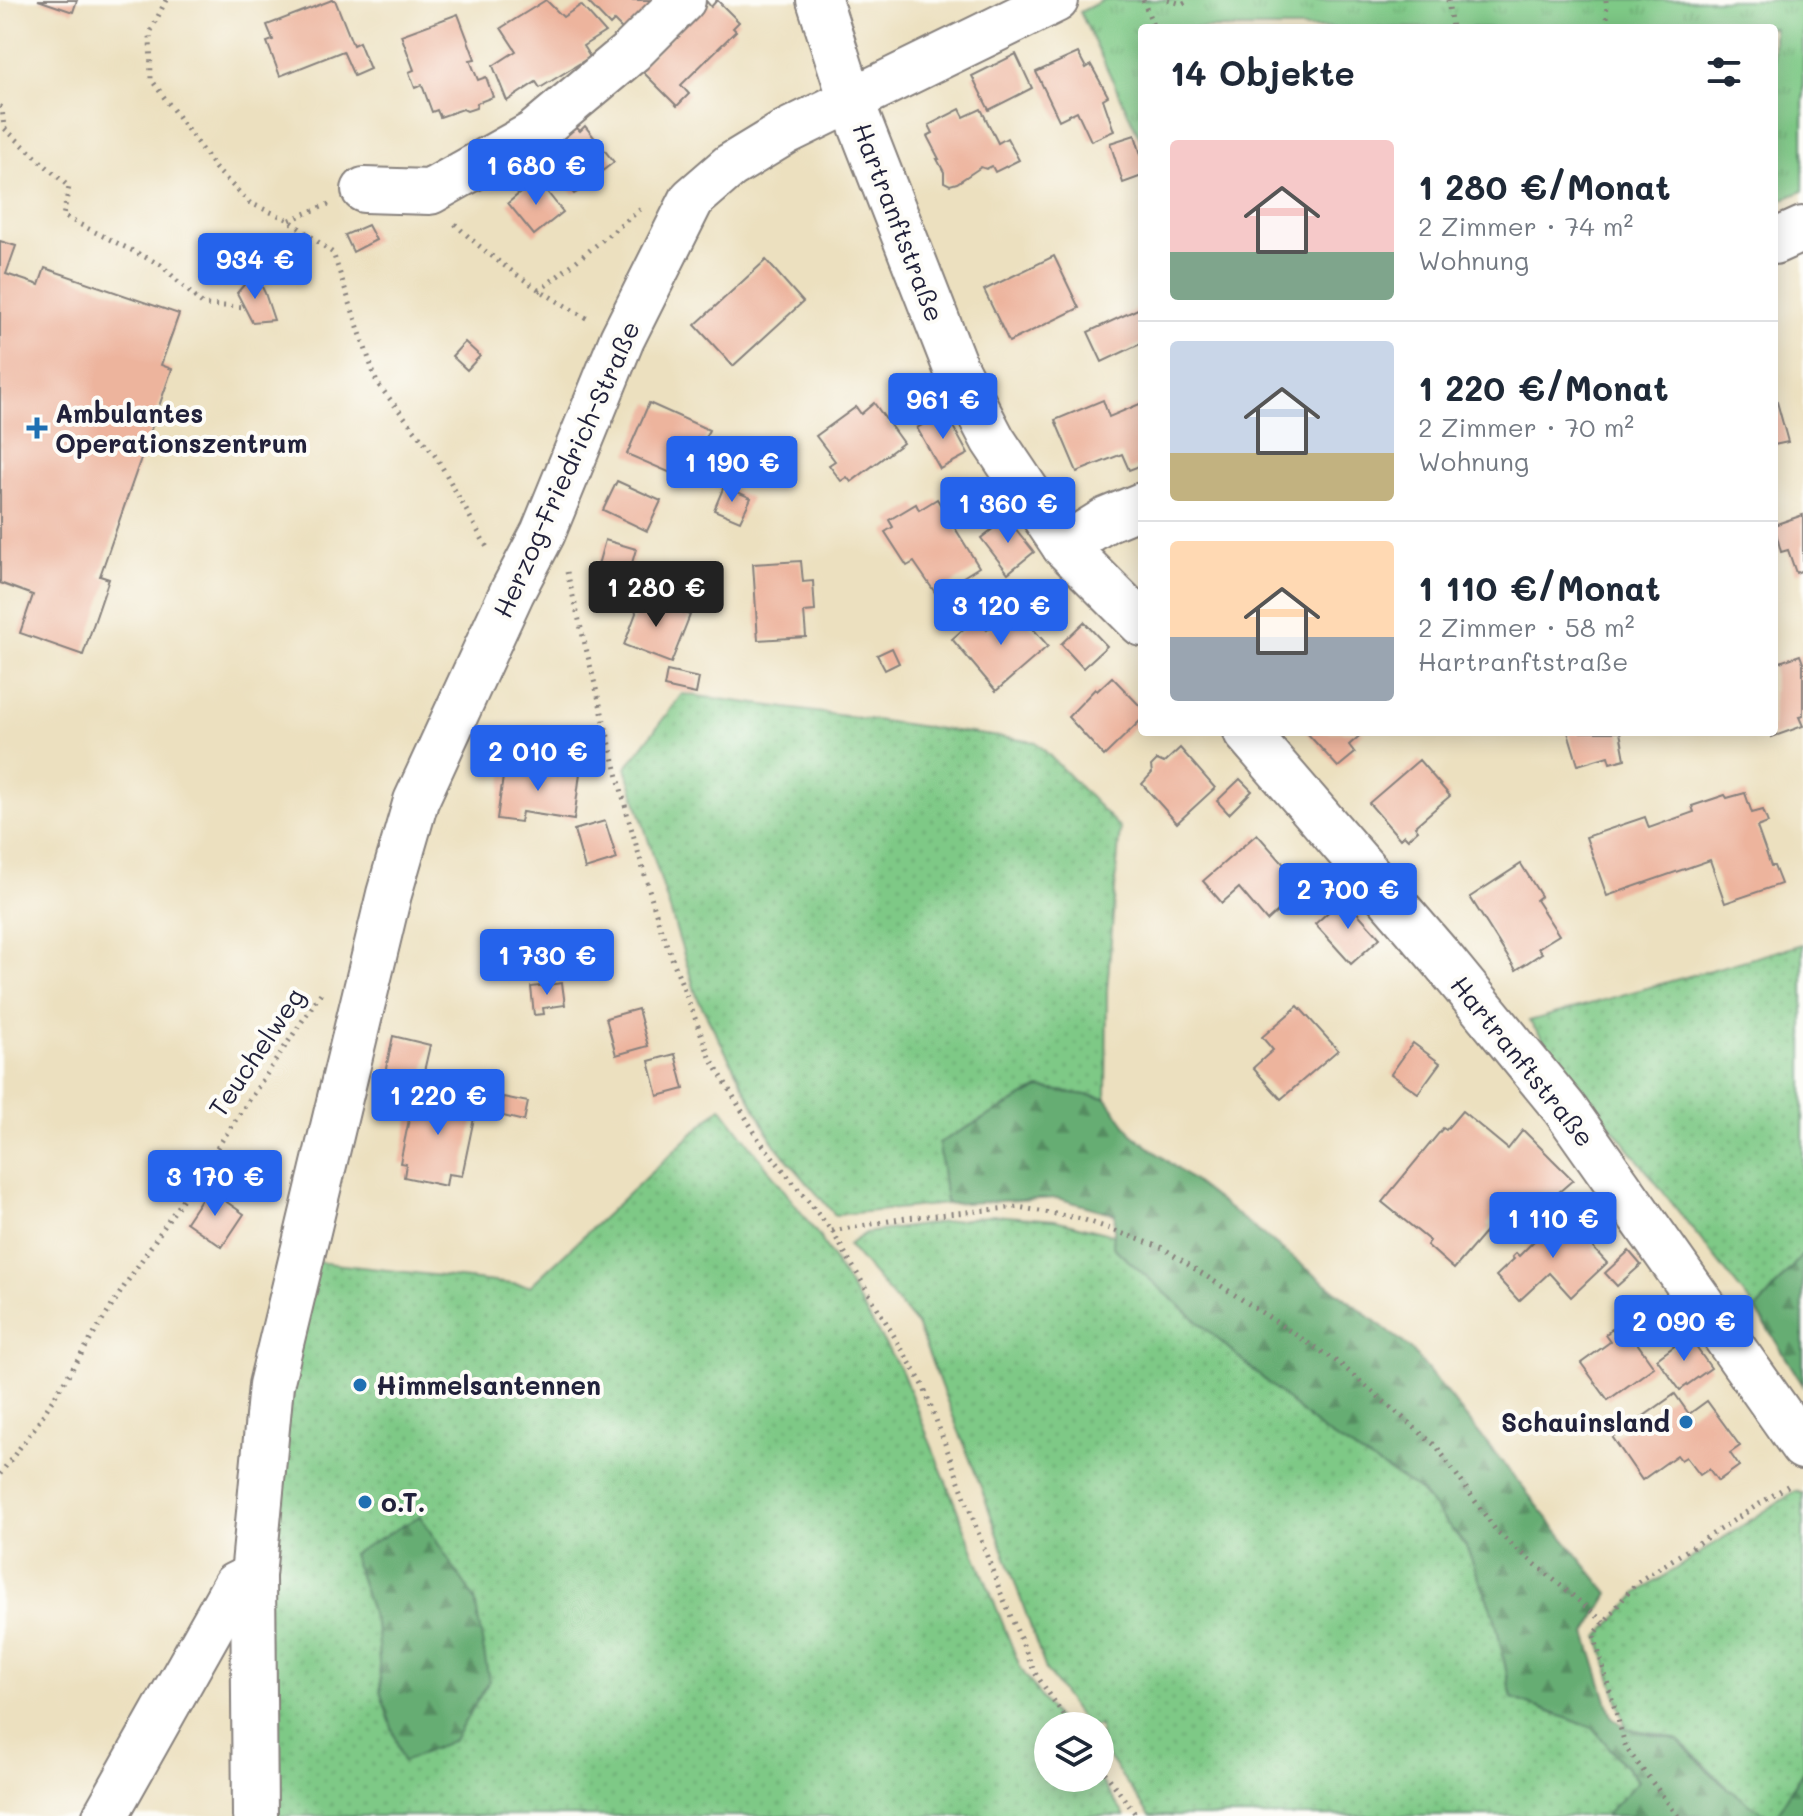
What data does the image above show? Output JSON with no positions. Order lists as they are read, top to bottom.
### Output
{
  "streets": {
    "street": ["Hartranftstraße", "Herzog-Friedrich-Straße"],
    "path": ["Teuchelweg"]
  },
  "crossings": [
    ["Hartranftstraße", "Herzog-Friedrich-Straße"]
  ],
  "places": {
    "health": ["Ambulantes Operationszentrum"],
    "other": ["Himmelsantennen", "Schauinsland", "o.T."]
  },
  "page": {
    "heading": "14 Objekte",
    "list": [
      {
        "name": "1 280 €/Monat",
        "note": "2 Zimmer · 74 m² · Wohnung"
      },
      {
        "name": "1 220 €/Monat",
        "note": "2 Zimmer · 70 m² · Wohnung"
      },
      {
        "name": "1 110 €/Monat",
        "note": "2 Zimmer · 58 m² · Hartranftstraße"
      }
    ],
    "price": [
      "1 680 €",
      "934 €",
      "961 €",
      "1 190 €",
      "1 360 €",
      "1 280 €",
      "3 120 €",
      "2 010 €",
      "2 700 €",
      "1 730 €",
      "1 220 €",
      "3 170 €",
      "1 110 €",
      "2 090 €"
    ]
  }
}
